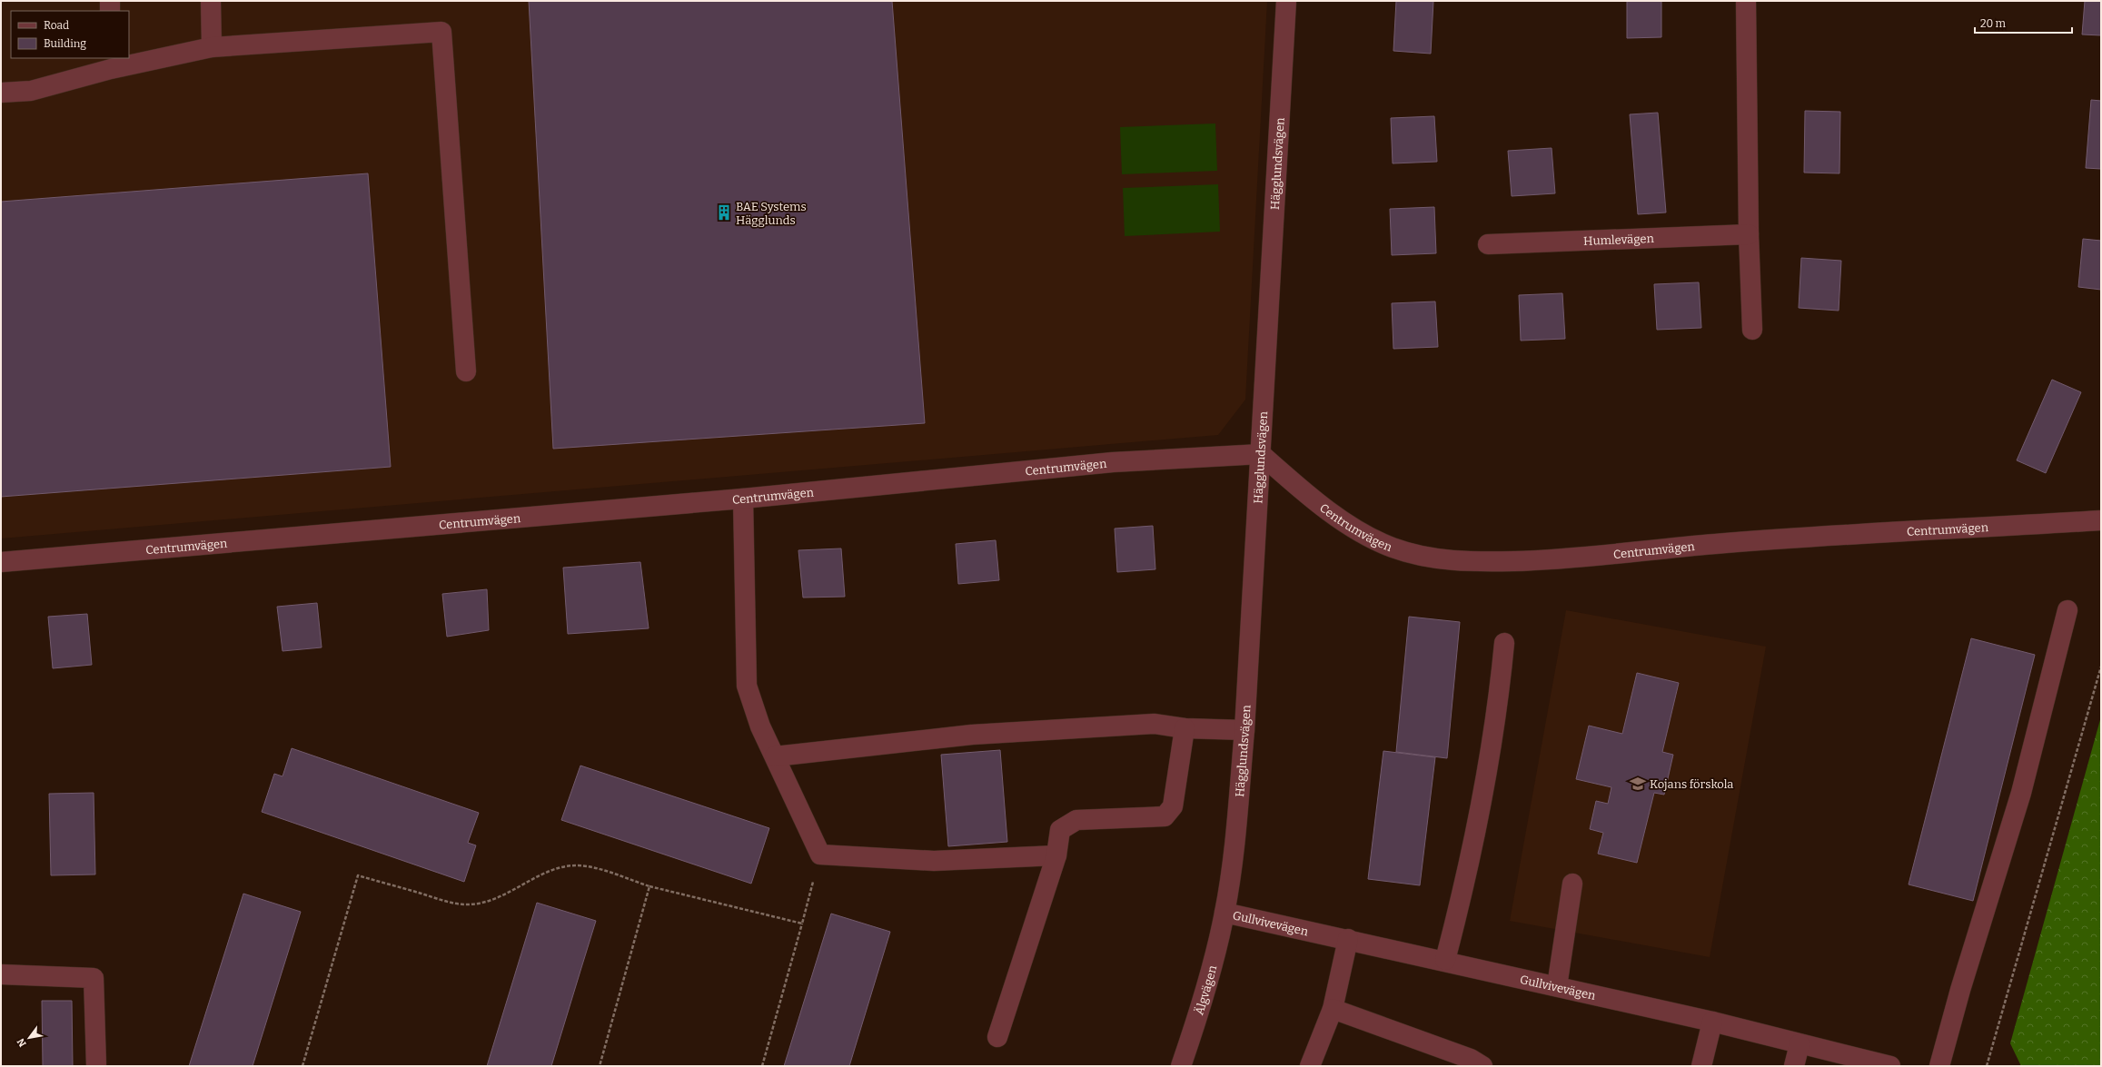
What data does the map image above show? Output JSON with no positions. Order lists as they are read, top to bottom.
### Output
{
  "streets": {
    "street": [
      "Hägglundsvägen",
      "Humlevägen",
      "Centrumvägen",
      "Gullvivevägen",
      "Älgvägen"
    ]
  },
  "crossings": [
    ["Hägglundsvägen", "Centrumvägen"],
    ["Hägglundsvägen", "Gullvivevägen"],
    ["Hägglundsvägen", "Älgvägen"],
    ["Gullvivevägen", "Älgvägen"]
  ],
  "places": {
    "building": ["BAE Systems Hägglunds"],
    "school or university": ["Kojans förskola"]
  },
  "legend": ["Road", "Building"],
  "scale_bar": "20 m",
  "north": "bottom left"
}
